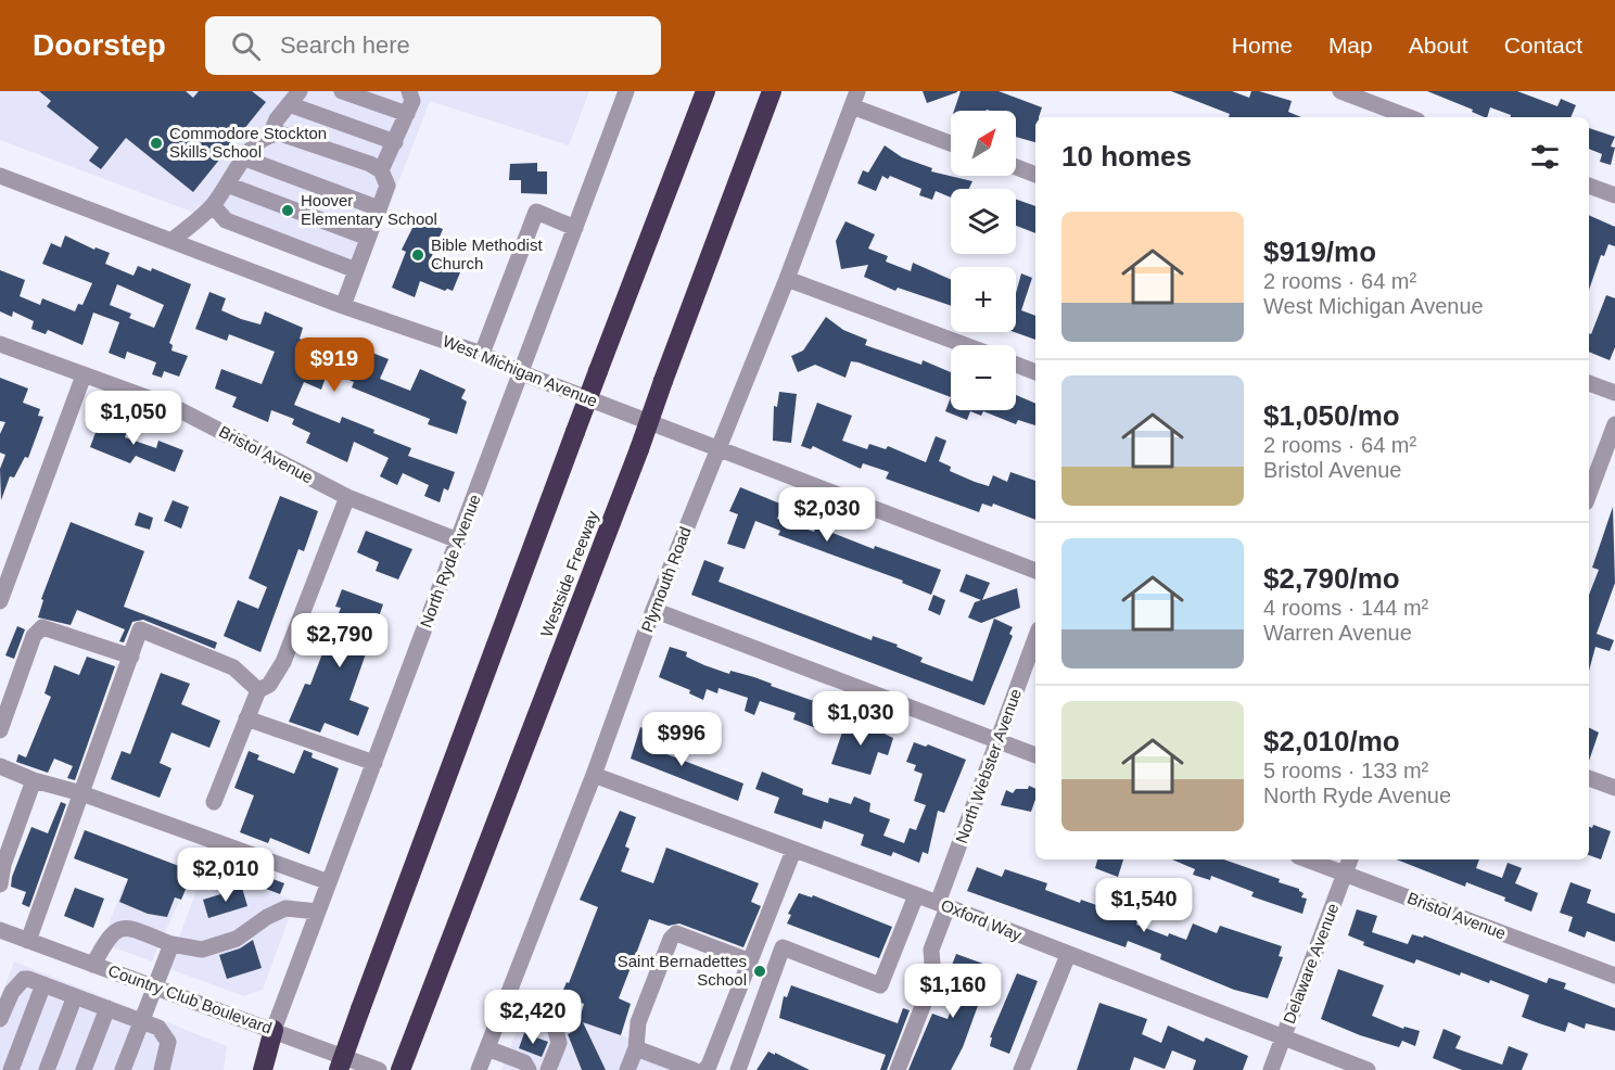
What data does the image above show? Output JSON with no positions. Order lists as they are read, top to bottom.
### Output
{
  "streets": {
    "highway": ["Westside Freeway"],
    "street": [
      "West Michigan Avenue",
      "Bristol Avenue",
      "North Ryde Avenue",
      "Plymouth Road",
      "North Webster Avenue",
      "Oxford Way",
      "Delaware Avenue",
      "Country Club Boulevard"
    ]
  },
  "crossings": [
    ["West Michigan Avenue", "North Ryde Avenue"],
    ["West Michigan Avenue", "Plymouth Road"],
    ["Bristol Avenue", "North Ryde Avenue"],
    ["Bristol Avenue", "Delaware Avenue"],
    ["North Ryde Avenue", "Country Club Boulevard"],
    ["Plymouth Road", "Oxford Way"],
    ["North Webster Avenue", "Oxford Way"],
    ["Oxford Way", "Delaware Avenue"]
  ],
  "places": [
    "Commodore Stockton Skills School",
    "Hoover Elementary School",
    "Bible Methodist Church",
    "Saint Bernadettes School"
  ],
  "north": "top right",
  "page": {
    "header": "Doorstep",
    "search": "Search here",
    "nav": [
      "Home",
      "Map",
      "About",
      "Contact"
    ],
    "map_buttons": ["+", "−"],
    "heading": "10 homes",
    "list": [
      {
        "name": "$919/mo",
        "note": "2 rooms · 64 m² · West Michigan Avenue"
      },
      {
        "name": "$1,050/mo",
        "note": "2 rooms · 64 m² · Bristol Avenue"
      },
      {
        "name": "$2,790/mo",
        "note": "4 rooms · 144 m² · Warren Avenue"
      },
      {
        "name": "$2,010/mo",
        "note": "5 rooms · 133 m² · North Ryde Avenue"
      }
    ],
    "price": [
      "$919",
      "$1,050",
      "$2,030",
      "$2,790",
      "$1,030",
      "$996",
      "$2,010",
      "$1,540",
      "$1,160",
      "$2,420"
    ]
  }
}
